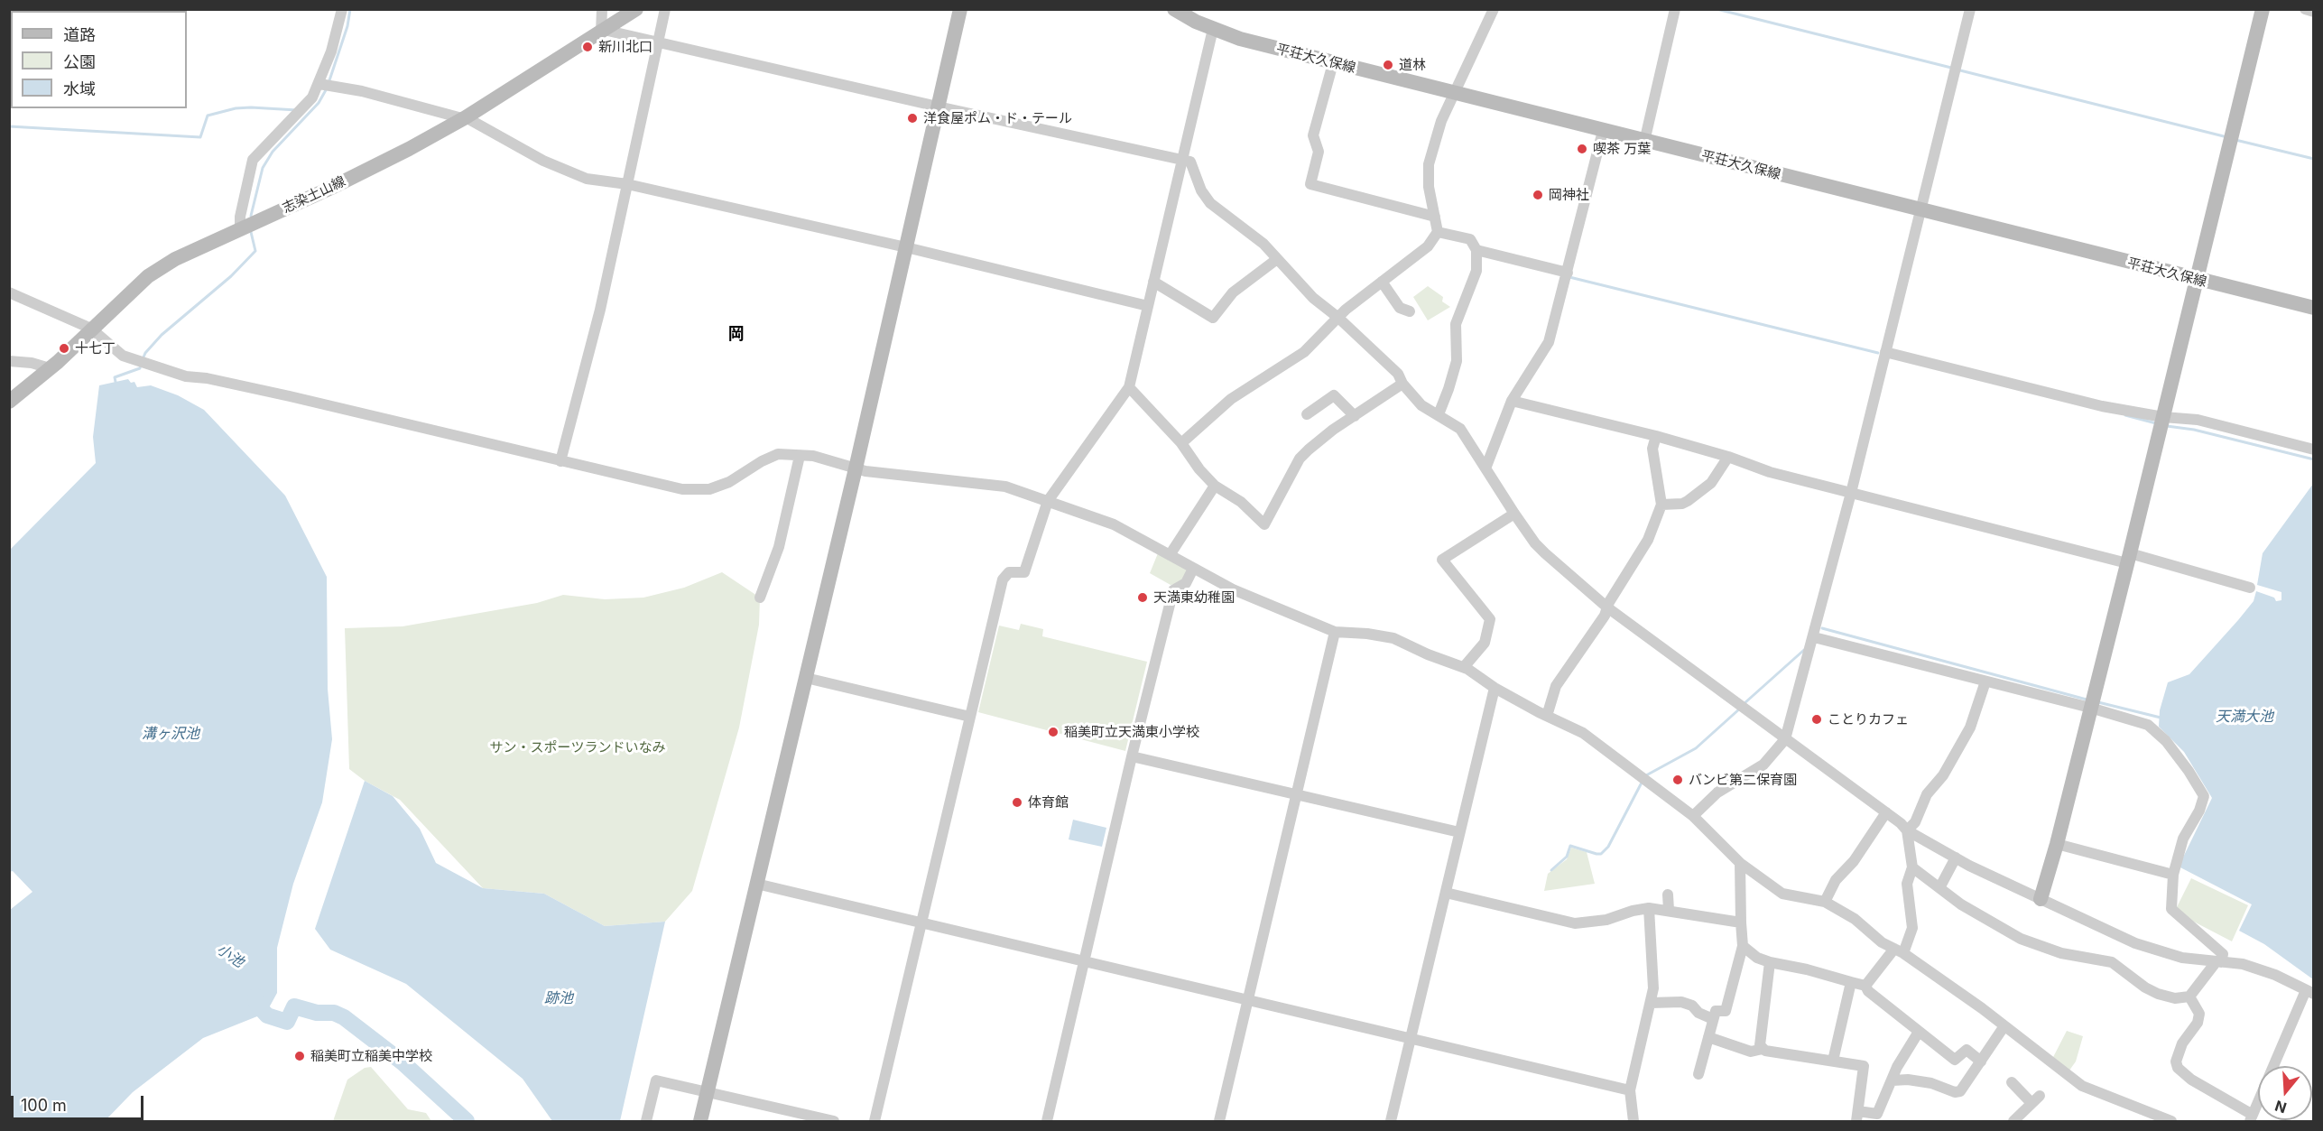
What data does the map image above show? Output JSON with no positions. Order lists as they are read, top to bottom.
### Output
{
  "streets": {
    "street": ["平荘大久保線", "志染土山線"]
  },
  "districts": ["岡"],
  "water": [
    "天満大池",
    "溝ヶ沢池",
    "小池",
    "跡池"
  ],
  "parks": ["サン・スポーツランドいなみ"],
  "places": [
    "新川北口",
    "道林",
    "洋食屋ポム・ド・テール",
    "喫茶 万葉",
    "岡神社",
    "十七丁",
    "天満東幼稚園",
    "ことりカフェ",
    "稲美町立天満東小学校",
    "バンビ第二保育園",
    "体育館",
    "稲美町立稲美中学校"
  ],
  "legend": ["道路", "公園", "水域"],
  "scale_bar": "100 m",
  "north": "bottom"
}
